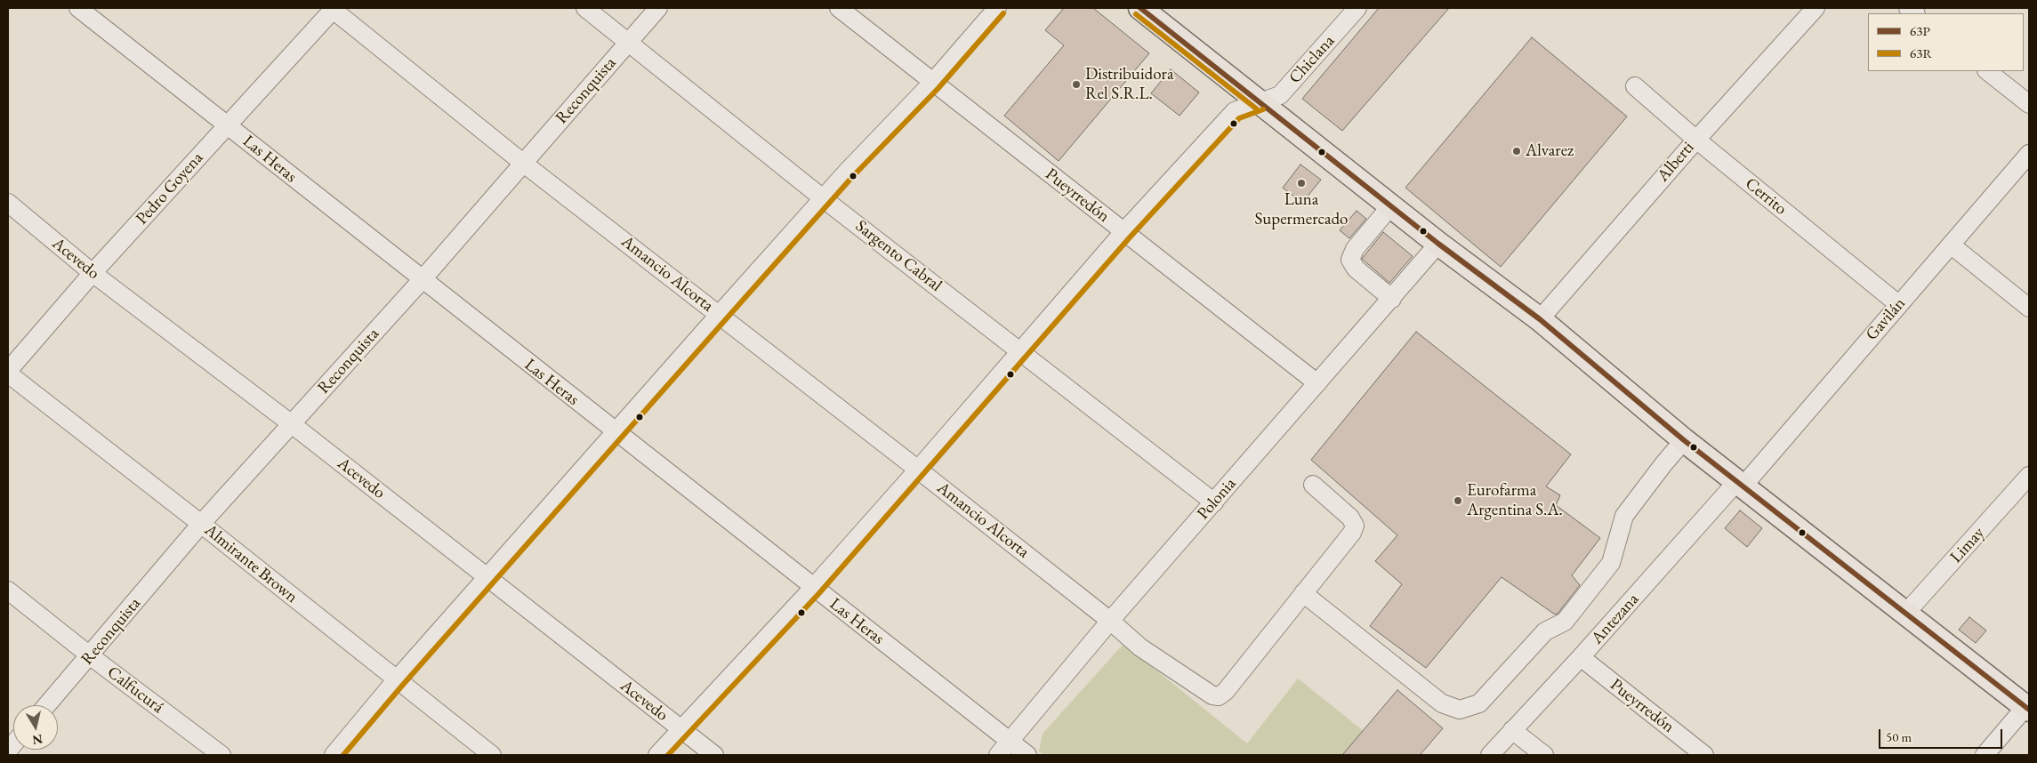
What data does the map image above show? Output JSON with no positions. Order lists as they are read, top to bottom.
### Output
{
  "streets": {
    "street": [
      "Chiclana",
      "Reconquista",
      "Las Heras",
      "Alberti",
      "Pedro Goyena",
      "Pueyrredón",
      "Cerrito",
      "Sargento Cabral",
      "Acevedo",
      "Amancio Alcorta",
      "Gavilán",
      "Polonia",
      "Limay",
      "Almirante Brown",
      "Antezana",
      "Calfucurá"
    ]
  },
  "crossings": [
    ["Chiclana", "Las Heras"],
    ["Chiclana", "Pueyrredón"],
    ["Chiclana", "Sargento Cabral"],
    ["Chiclana", "Acevedo"],
    ["Chiclana", "Amancio Alcorta"],
    ["Reconquista", "Las Heras"],
    ["Reconquista", "Sargento Cabral"],
    ["Reconquista", "Acevedo"],
    ["Reconquista", "Amancio Alcorta"],
    ["Reconquista", "Almirante Brown"],
    ["Reconquista", "Calfucurá"],
    ["Las Heras", "Pedro Goyena"],
    ["Las Heras", "Polonia"],
    ["Alberti", "Cerrito"],
    ["Pedro Goyena", "Acevedo"],
    ["Pedro Goyena", "Amancio Alcorta"],
    ["Pedro Goyena", "Almirante Brown"],
    ["Pueyrredón", "Polonia"],
    ["Pueyrredón", "Antezana"],
    ["Cerrito", "Gavilán"],
    ["Sargento Cabral", "Polonia"],
    ["Amancio Alcorta", "Polonia"],
    ["Gavilán", "Antezana"]
  ],
  "places": [
    "Distribuidora Rel S.R.L.",
    "Alvarez",
    "Luna Supermercado",
    "Eurofarma Argentina S.A."
  ],
  "lines": ["transit line 63P", "transit line 63R"],
  "legend": ["63P", "63R"],
  "scale_bar": "50 m",
  "north": "bottom"
}
